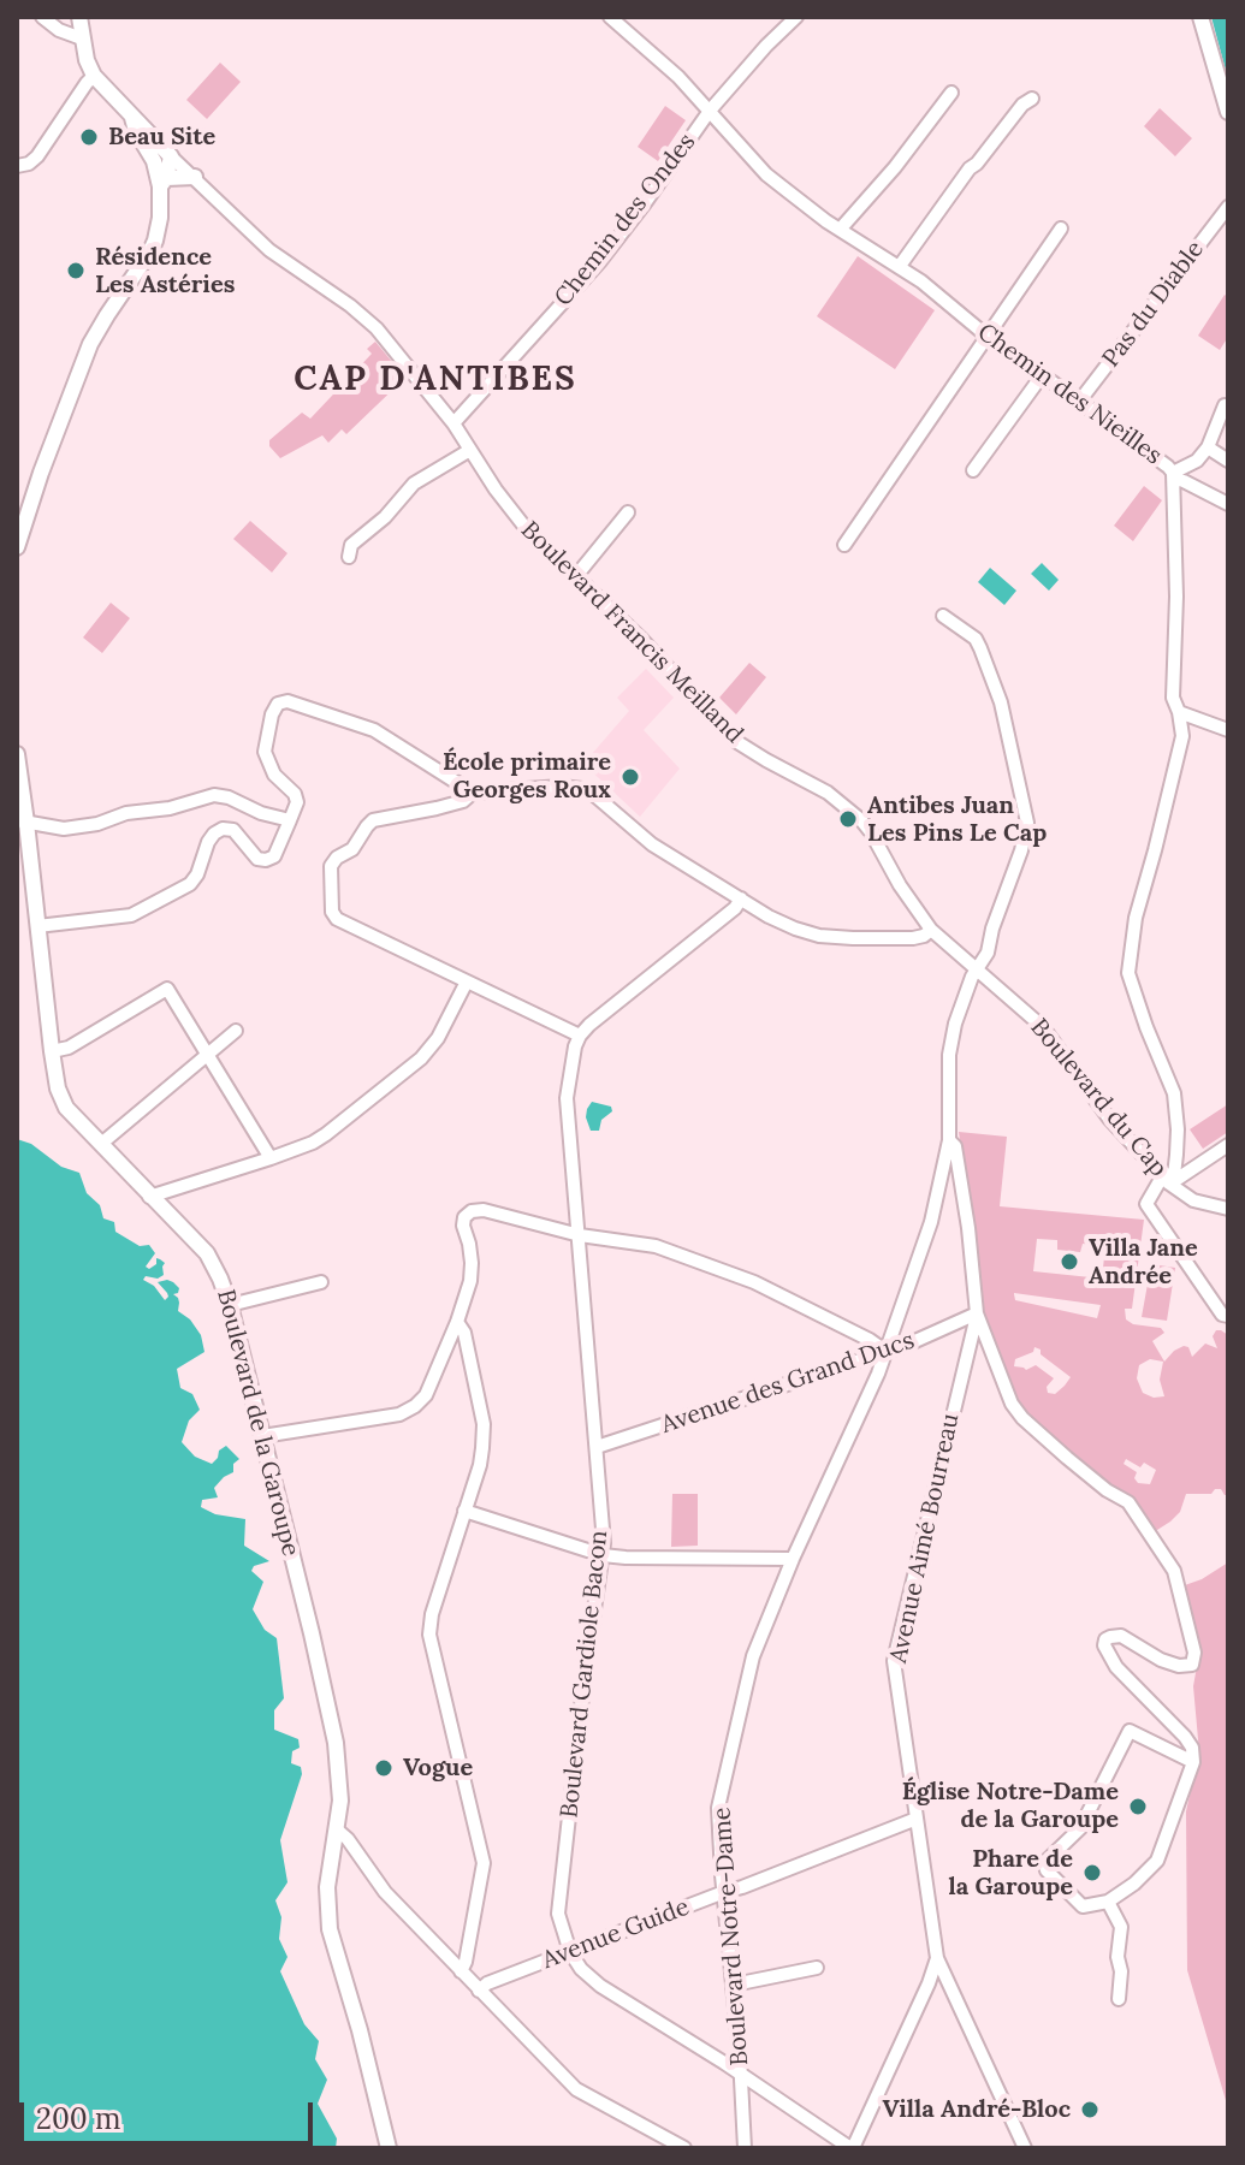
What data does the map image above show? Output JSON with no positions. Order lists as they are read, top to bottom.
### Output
{
  "streets": {
    "street": [
      "Chemin des Ondes",
      "Pas du Diable",
      "Chemin des Nieilles",
      "Boulevard Francis Meilland",
      "Boulevard du Cap",
      "Avenue des Grand Ducs",
      "Boulevard de la Garoupe",
      "Avenue Aimé Bourreau",
      "Boulevard Gardiole Bacon",
      "Avenue Guide",
      "Boulevard Notre-Dame"
    ]
  },
  "crossings": [
    ["Chemin des Ondes", "Chemin des Nieilles"],
    ["Chemin des Ondes", "Boulevard Francis Meilland"],
    ["Pas du Diable", "Chemin des Nieilles"],
    ["Chemin des Nieilles", "Boulevard du Cap"],
    ["Boulevard Francis Meilland", "Boulevard du Cap"],
    ["Avenue des Grand Ducs", "Avenue Aimé Bourreau"],
    ["Avenue des Grand Ducs", "Boulevard Gardiole Bacon"],
    ["Avenue des Grand Ducs", "Boulevard Notre-Dame"],
    ["Avenue Aimé Bourreau", "Avenue Guide"],
    ["Boulevard Gardiole Bacon", "Avenue Guide"],
    ["Boulevard Gardiole Bacon", "Boulevard Notre-Dame"],
    ["Avenue Guide", "Boulevard Notre-Dame"]
  ],
  "districts": ["CAP D'ANTIBES"],
  "places": [
    "Beau Site",
    "Résidence Les Astéries",
    "École primaire Georges Roux",
    "Antibes Juan Les Pins Le Cap",
    "Villa Jane Andrée",
    "Vogue",
    "Église Notre-Dame de la Garoupe",
    "Phare de la Garoupe",
    "Villa André-Bloc"
  ],
  "scale_bar": "200 m"
}
